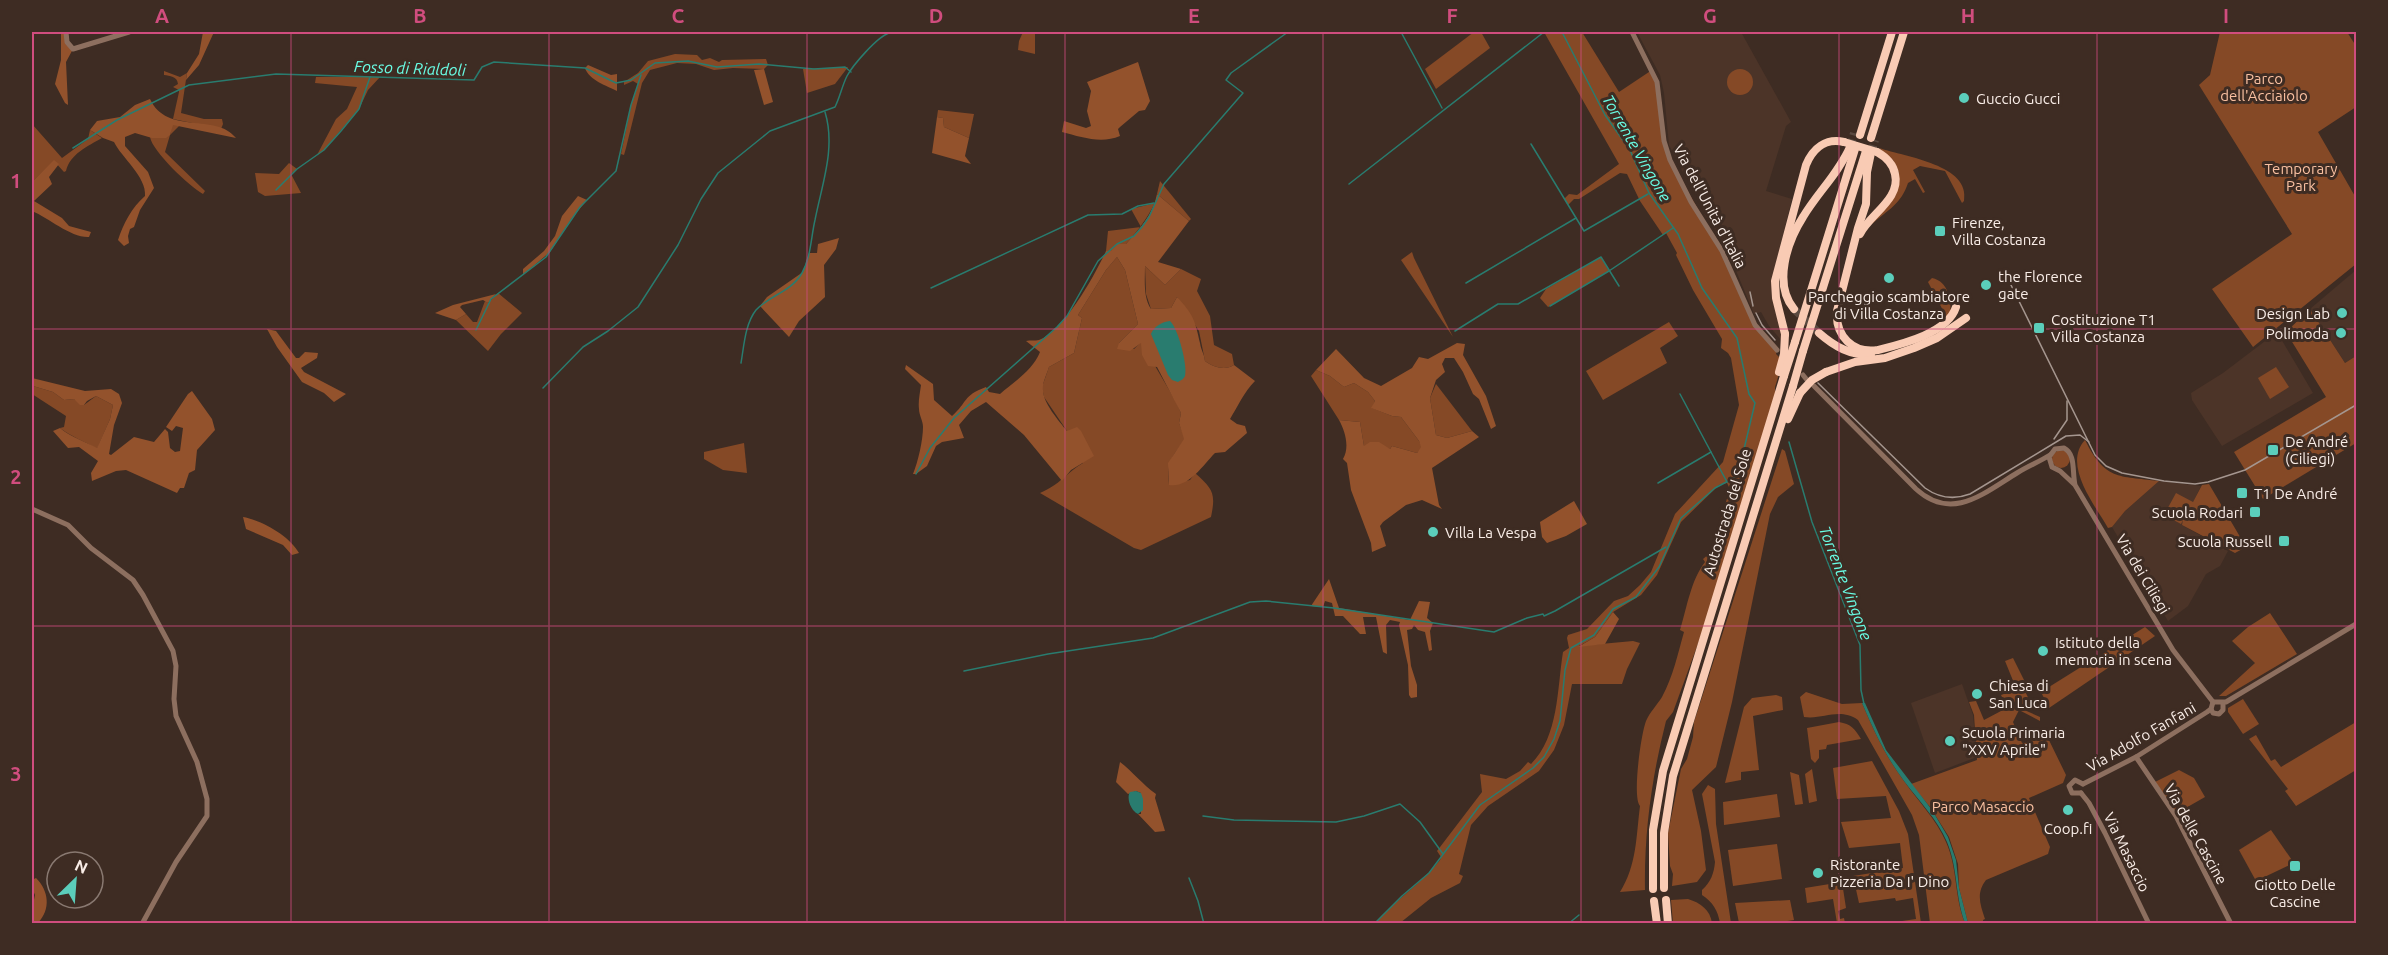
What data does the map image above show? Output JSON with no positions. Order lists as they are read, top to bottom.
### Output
{
  "streets": {
    "highway": ["Autostrada del Sole"],
    "street": [
      "Via dell'Unità d'Italia",
      "Via dei Ciliegi",
      "Via Adolfo Fanfani",
      "Via delle Cascine",
      "Via Masaccio"
    ]
  },
  "crossings": [
    ["Via dei Ciliegi", "Via Adolfo Fanfani"],
    ["Via Adolfo Fanfani", "Via delle Cascine"],
    ["Via Adolfo Fanfani", "Via Masaccio"]
  ],
  "water": ["Fosso di Rialdoli", "Torrente Vingone"],
  "parks": ["Parco dell'Acciaiolo", "Temporary Park", "Parco Masaccio"],
  "places": {
    "other": [
      "Guccio Gucci",
      "Parcheggio scambiatore di Villa Costanza",
      "the Florence gate",
      "Design Lab",
      "Polimoda",
      "Villa La Vespa",
      "Istituto della memoria in scena",
      "Chiesa di San Luca",
      "Scuola Primaria \"XXV Aprile\"",
      "Coop.fi",
      "Ristorante Pizzeria Da I' Dino"
    ],
    "transit": [
      "Firenze, Villa Costanza",
      "Costituzione T1 Villa Costanza",
      "De André (Ciliegi)",
      "T1 De André",
      "Scuola Rodari",
      "Scuola Russell",
      "Giotto Delle Cascine"
    ]
  },
  "north": "top right",
  "grid": {
    "columns": [
      "A",
      "B",
      "C",
      "D",
      "E",
      "F",
      "G",
      "H",
      "I"
    ],
    "rows": ["1", "2", "3"]
  }
}
